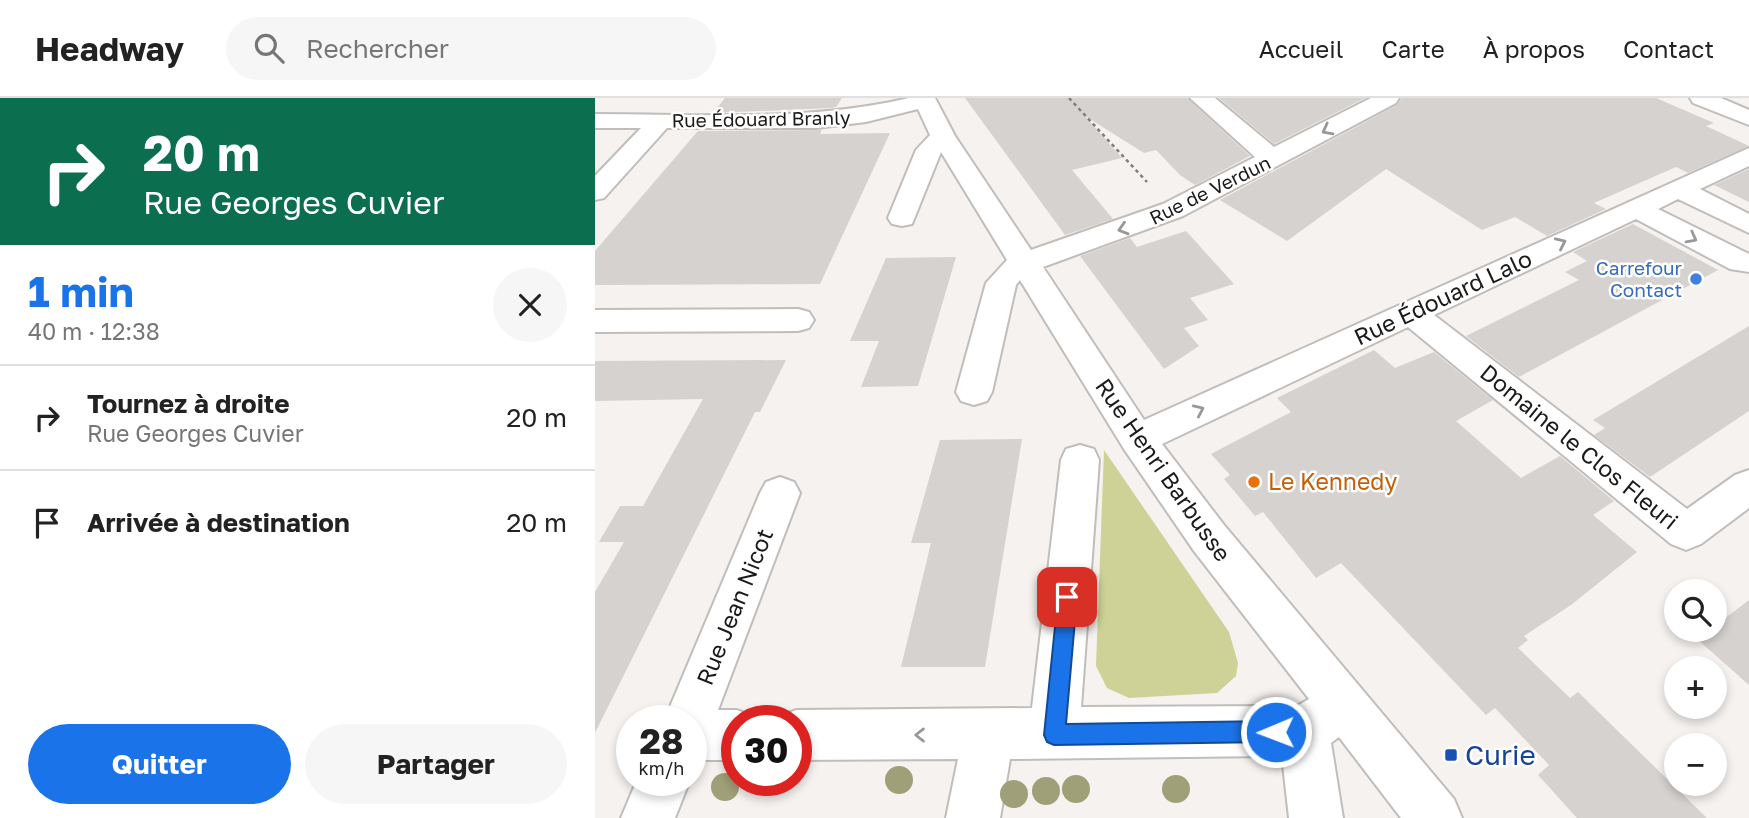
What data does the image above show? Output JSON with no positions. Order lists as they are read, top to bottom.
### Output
{
  "streets": {
    "street": [
      "Rue Édouard Branly",
      "Rue de Verdun",
      "Rue Édouard Lalo",
      "Domaine le Clos Fleuri",
      "Rue Henri Barbusse",
      "Rue Jean Nicot"
    ]
  },
  "crossings": [
    ["Rue Édouard Branly", "Rue Henri Barbusse"],
    ["Rue de Verdun", "Rue Henri Barbusse"],
    ["Rue Édouard Lalo", "Domaine le Clos Fleuri"],
    ["Rue Édouard Lalo", "Rue Henri Barbusse"]
  ],
  "one_way": ["Rue de Verdun", "Rue Édouard Lalo"],
  "places": {
    "other": ["Carrefour Contact", "Le Kennedy"],
    "transit": ["Curie"]
  },
  "page": {
    "header": "Headway",
    "search": "Rechercher",
    "nav": [
      "Accueil",
      "Carte",
      "À propos",
      "Contact"
    ],
    "turn": ["20 m", "Rue Georges Cuvier"],
    "heading": ["1 min", "40 m · 12:38"],
    "list": [
      {
        "name": "Tournez à droite",
        "note": "Rue Georges Cuvier",
        "value": "20 m"
      },
      {
        "name": "Arrivée à destination",
        "value": "20 m"
      }
    ],
    "map_buttons": ["+", "−"],
    "speed": "28 km/h",
    "limit": "30",
    "buttons": ["Quitter", "Partager"]
  }
}
